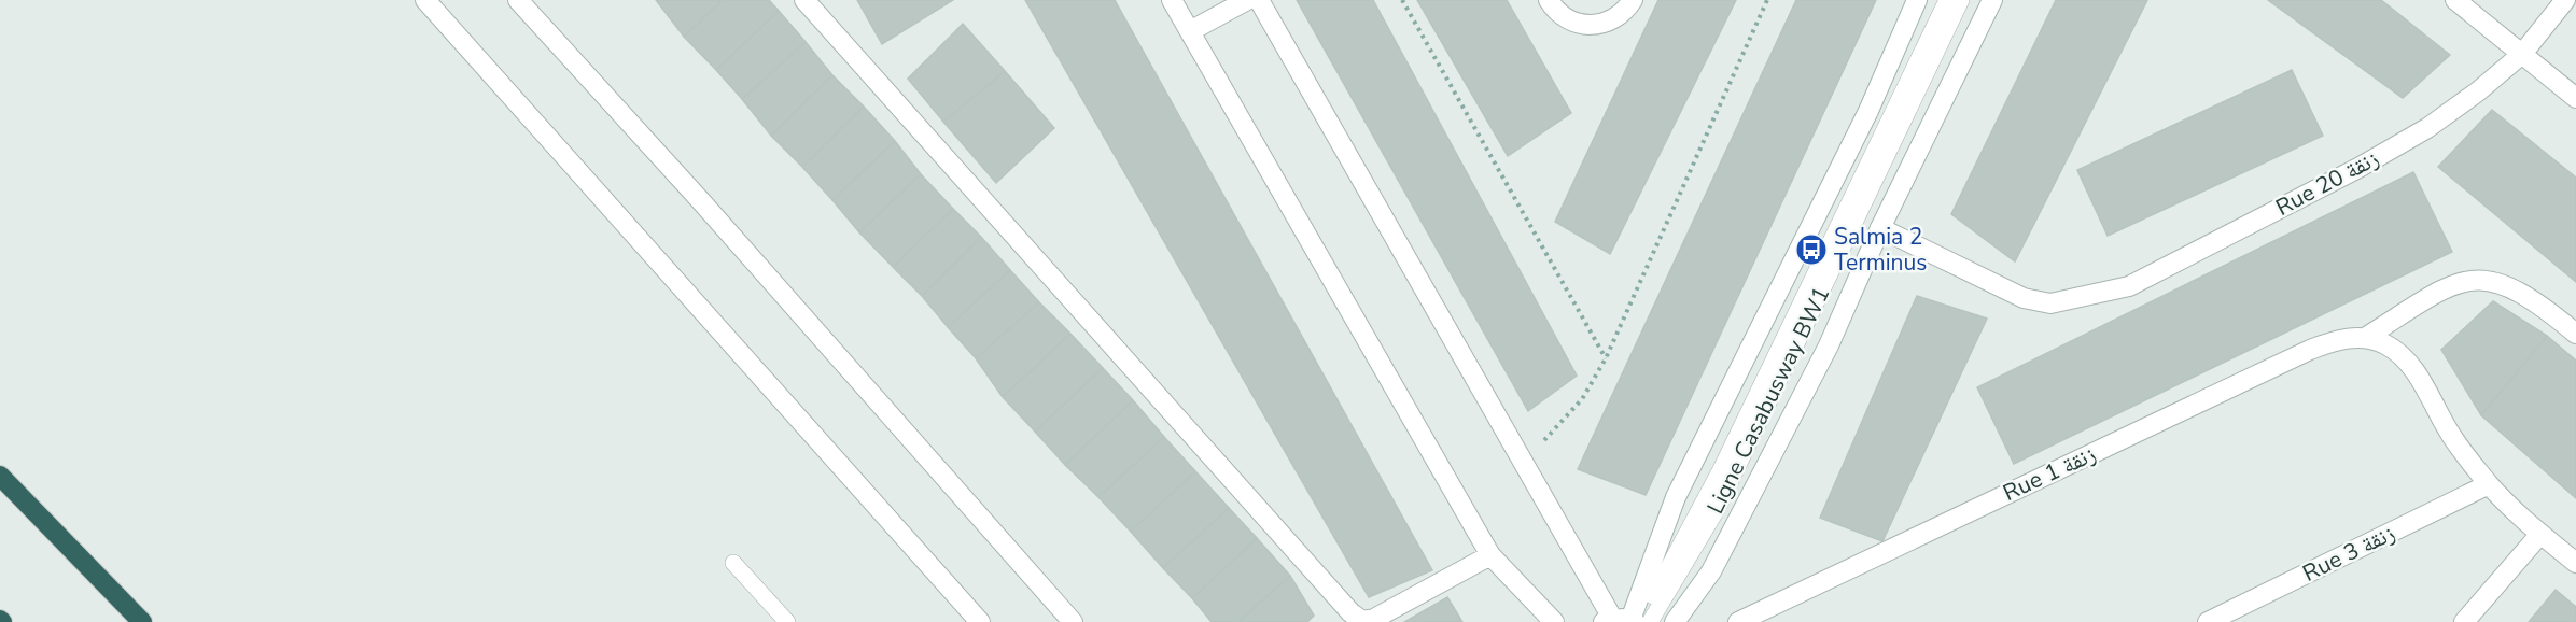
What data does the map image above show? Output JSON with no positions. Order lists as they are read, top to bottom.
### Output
{
  "streets": {
    "street": ["Rue 20 زنقة", "Rue 1 زنقة", "Rue 3 زنقة"],
    "lane": ["Ligne Casabusway BW1"]
  },
  "places": {
    "bus stop": ["Salmia 2 Terminus"]
  }
}
